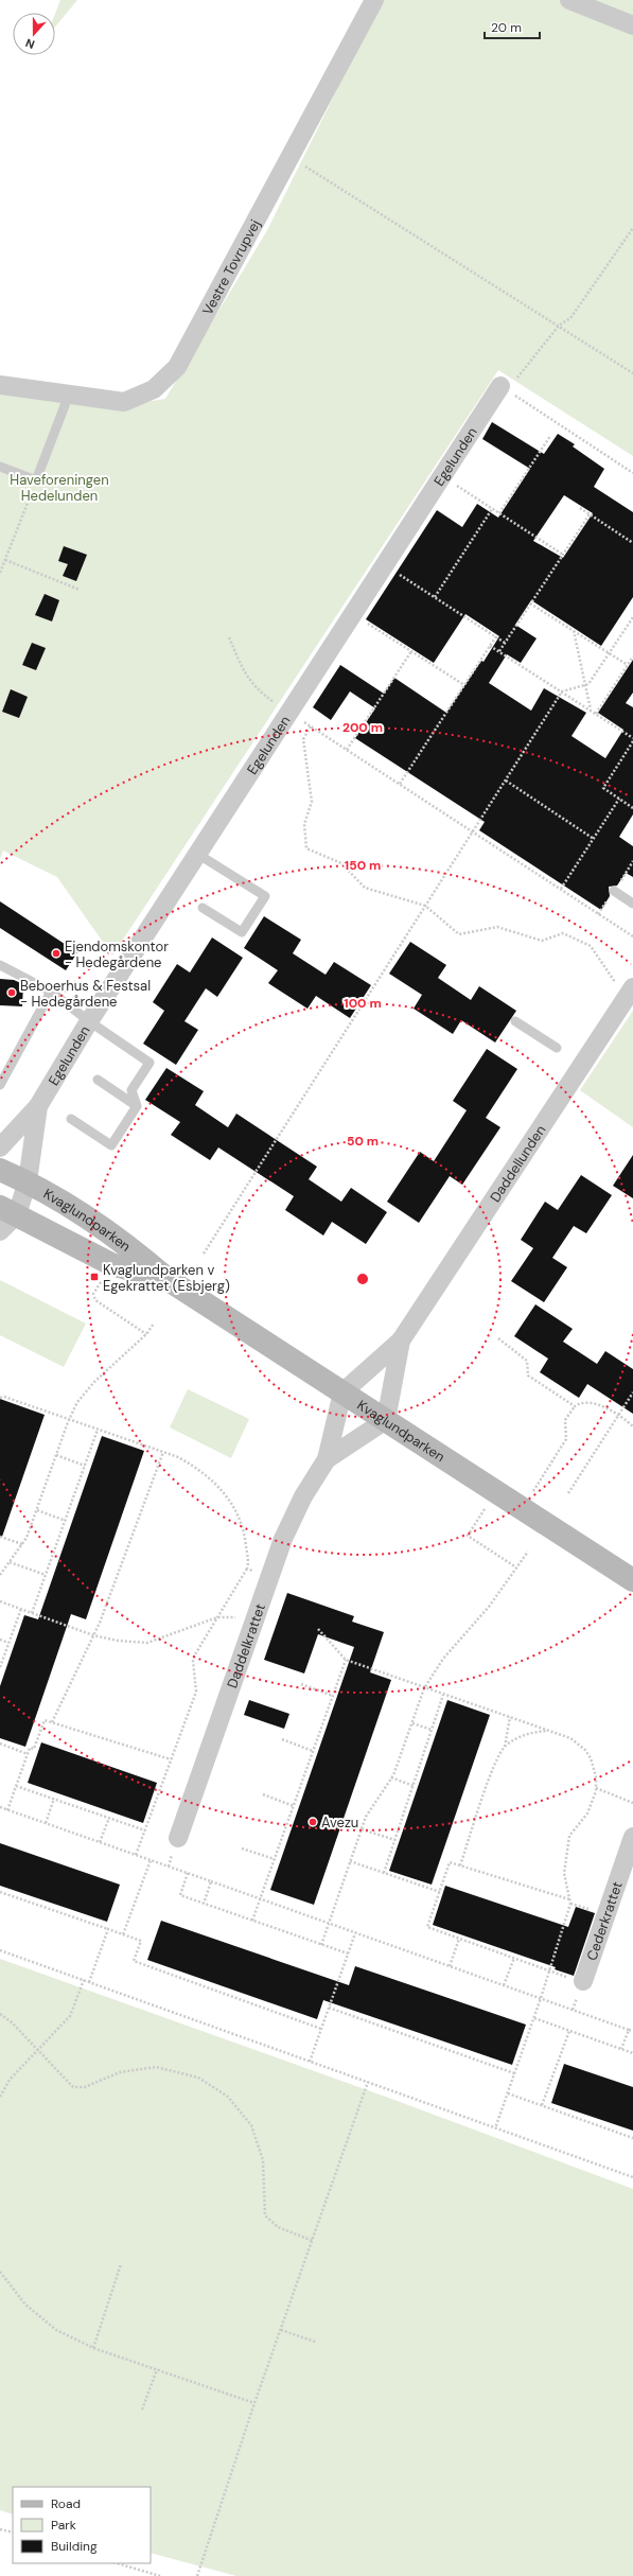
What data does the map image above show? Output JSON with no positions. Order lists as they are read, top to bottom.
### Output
{
  "streets": {
    "street": [
      "Vestre Tovrupvej",
      "Egelunden",
      "Daddellunden",
      "Kvaglundparken",
      "Daddelkrattet",
      "Cederkrattet"
    ]
  },
  "crossings": [
    ["Egelunden", "Kvaglundparken"],
    ["Daddellunden", "Kvaglundparken"],
    ["Daddellunden", "Daddelkrattet"],
    ["Kvaglundparken", "Daddelkrattet"]
  ],
  "parks": ["Haveforeningen Hedelunden"],
  "places": {
    "other": ["Ejendomskontor - Hedegårdene", "Beboerhus & Festsal - Hedegårdene", "Avezu"],
    "transit": ["Kvaglundparken v Egekrattet (Esbjerg)"]
  },
  "legend": ["Road", "Park", "Building"],
  "scale_bar": "20 m",
  "north": "bottom",
  "rings": [
    "200 m",
    "150 m",
    "100 m",
    "50 m"
  ]
}
